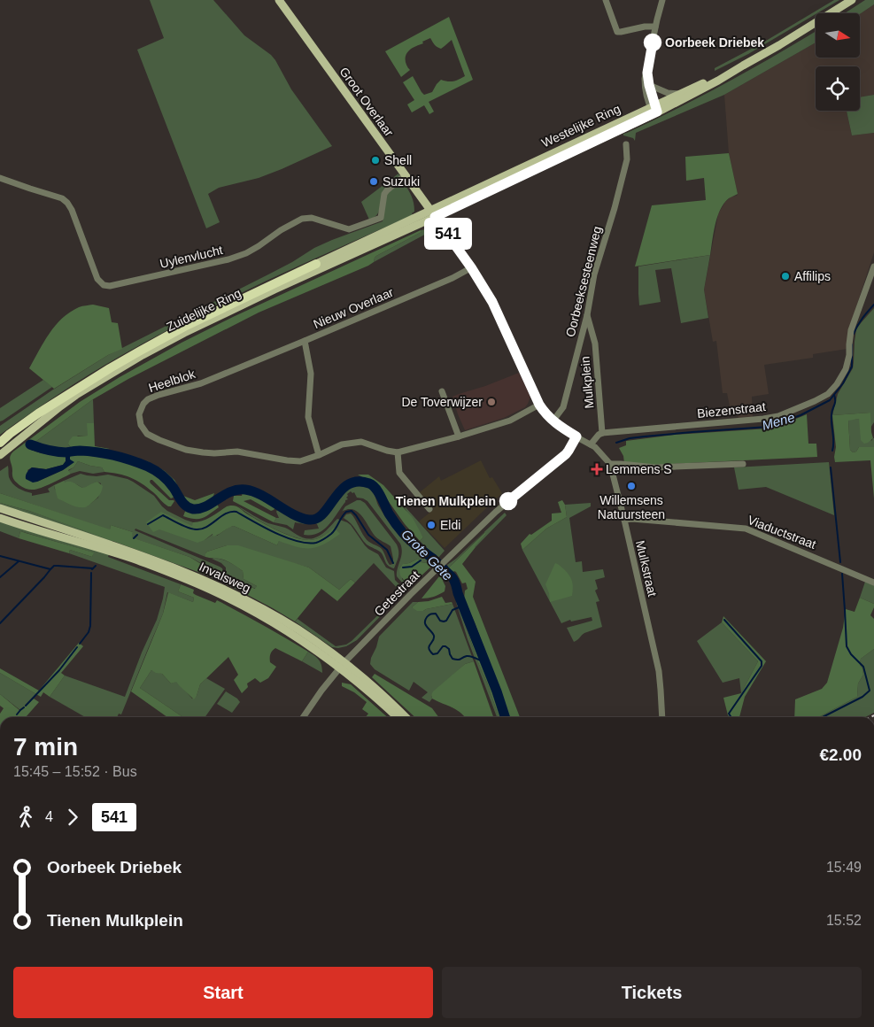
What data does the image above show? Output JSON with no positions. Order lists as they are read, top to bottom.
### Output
{
  "streets": {
    "highway": ["Zuidelijke Ring"],
    "main road": ["Groot Overlaar", "Westelijke Ring", "Invalsweg"],
    "street": [
      "Uylenvlucht",
      "Oorbeeksesteenweg",
      "Nieuw Overlaar",
      "Heelblok",
      "Mulkplein",
      "Biezenstraat",
      "Viaductstraat",
      "Mulkstraat",
      "Getestraat"
    ]
  },
  "crossings": [
    ["Groot Overlaar", "Westelijke Ring"],
    ["Groot Overlaar", "Uylenvlucht"],
    ["Groot Overlaar", "Oorbeeksesteenweg"],
    ["Groot Overlaar", "Nieuw Overlaar"],
    ["Groot Overlaar", "Zuidelijke Ring"],
    ["Groot Overlaar", "Mulkstraat"],
    ["Groot Overlaar", "Getestraat"],
    ["Westelijke Ring", "Zuidelijke Ring"],
    ["Oorbeeksesteenweg", "Mulkplein"],
    ["Nieuw Overlaar", "Heelblok"],
    ["Mulkplein", "Biezenstraat"],
    ["Viaductstraat", "Mulkstraat"],
    ["Mulkstraat", "Getestraat"],
    ["Invalsweg", "Getestraat"]
  ],
  "water": ["Mene", "Grote Gete"],
  "places": {
    "other": [
      "Oorbeek Driebek",
      "Shell",
      "Suzuki",
      "Affilips",
      "De Toverwijzer",
      "Willemsens Natuursteen",
      "Tienen Mulkplein",
      "Eldi"
    ],
    "health": ["Lemmens S"]
  },
  "lines": ["bus line 541"],
  "north": "right",
  "page": {
    "on_map": "541",
    "heading": ["7 min", "15:45 – 15:52 · Bus", "€2.00"],
    "legs": ["4", "541"],
    "list": [
      {
        "name": "Oorbeek Driebek",
        "value": "15:49"
      },
      {
        "name": "Tienen Mulkplein",
        "value": "15:52"
      }
    ],
    "buttons": ["Start", "Tickets"]
  }
}
